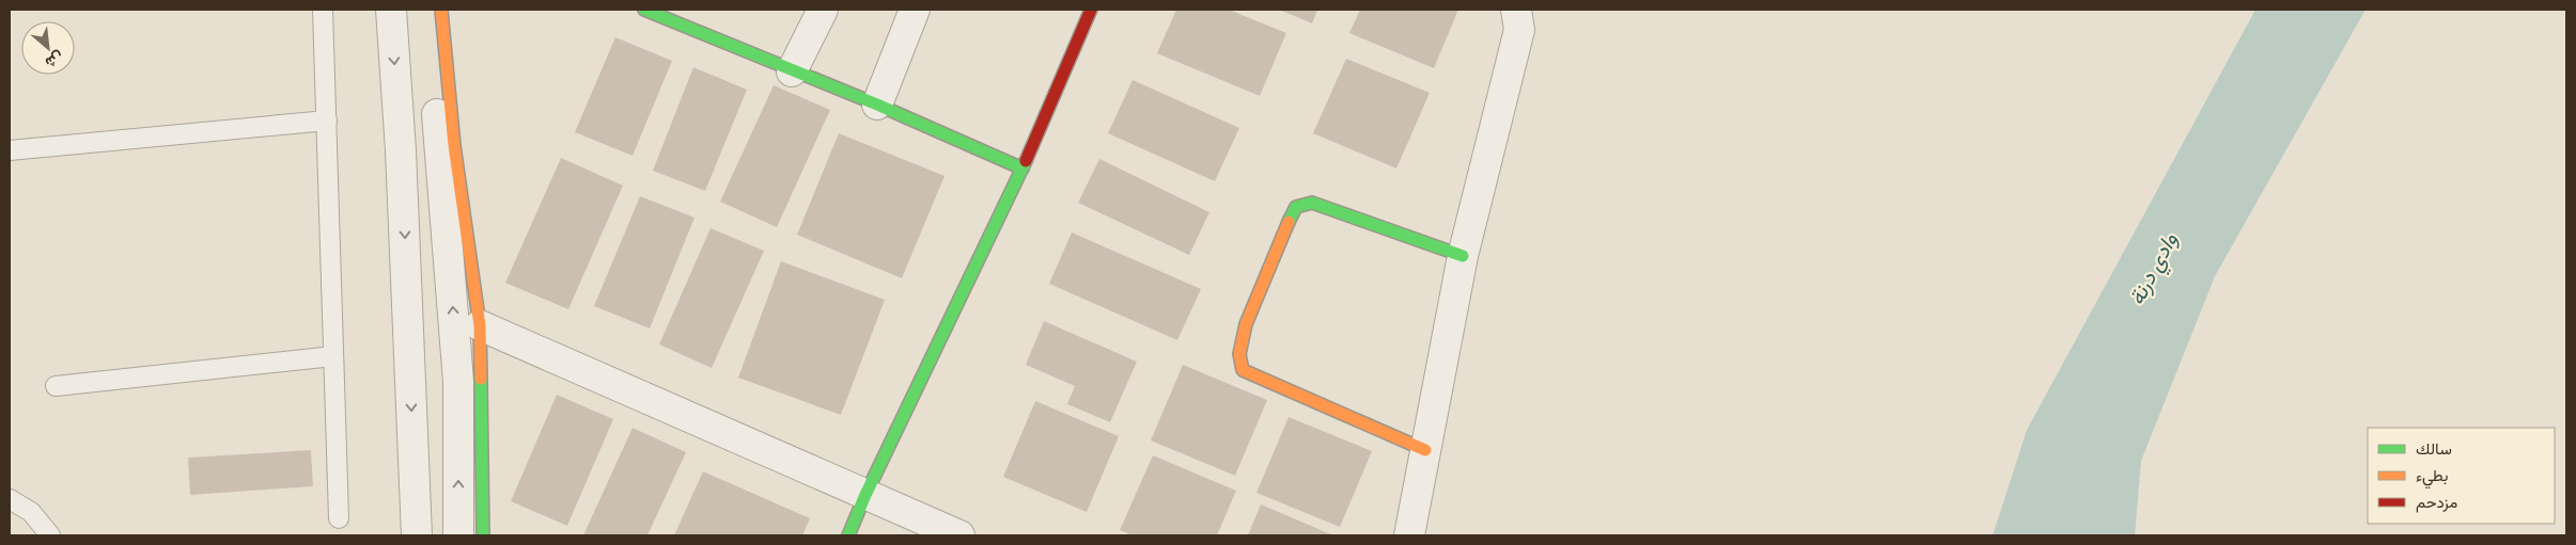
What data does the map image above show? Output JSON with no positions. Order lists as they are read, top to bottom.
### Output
{
  "water": ["وادي درنة"],
  "legend": ["سالك", "بطيء", "مزدحم"],
  "north": "bottom right"
}
